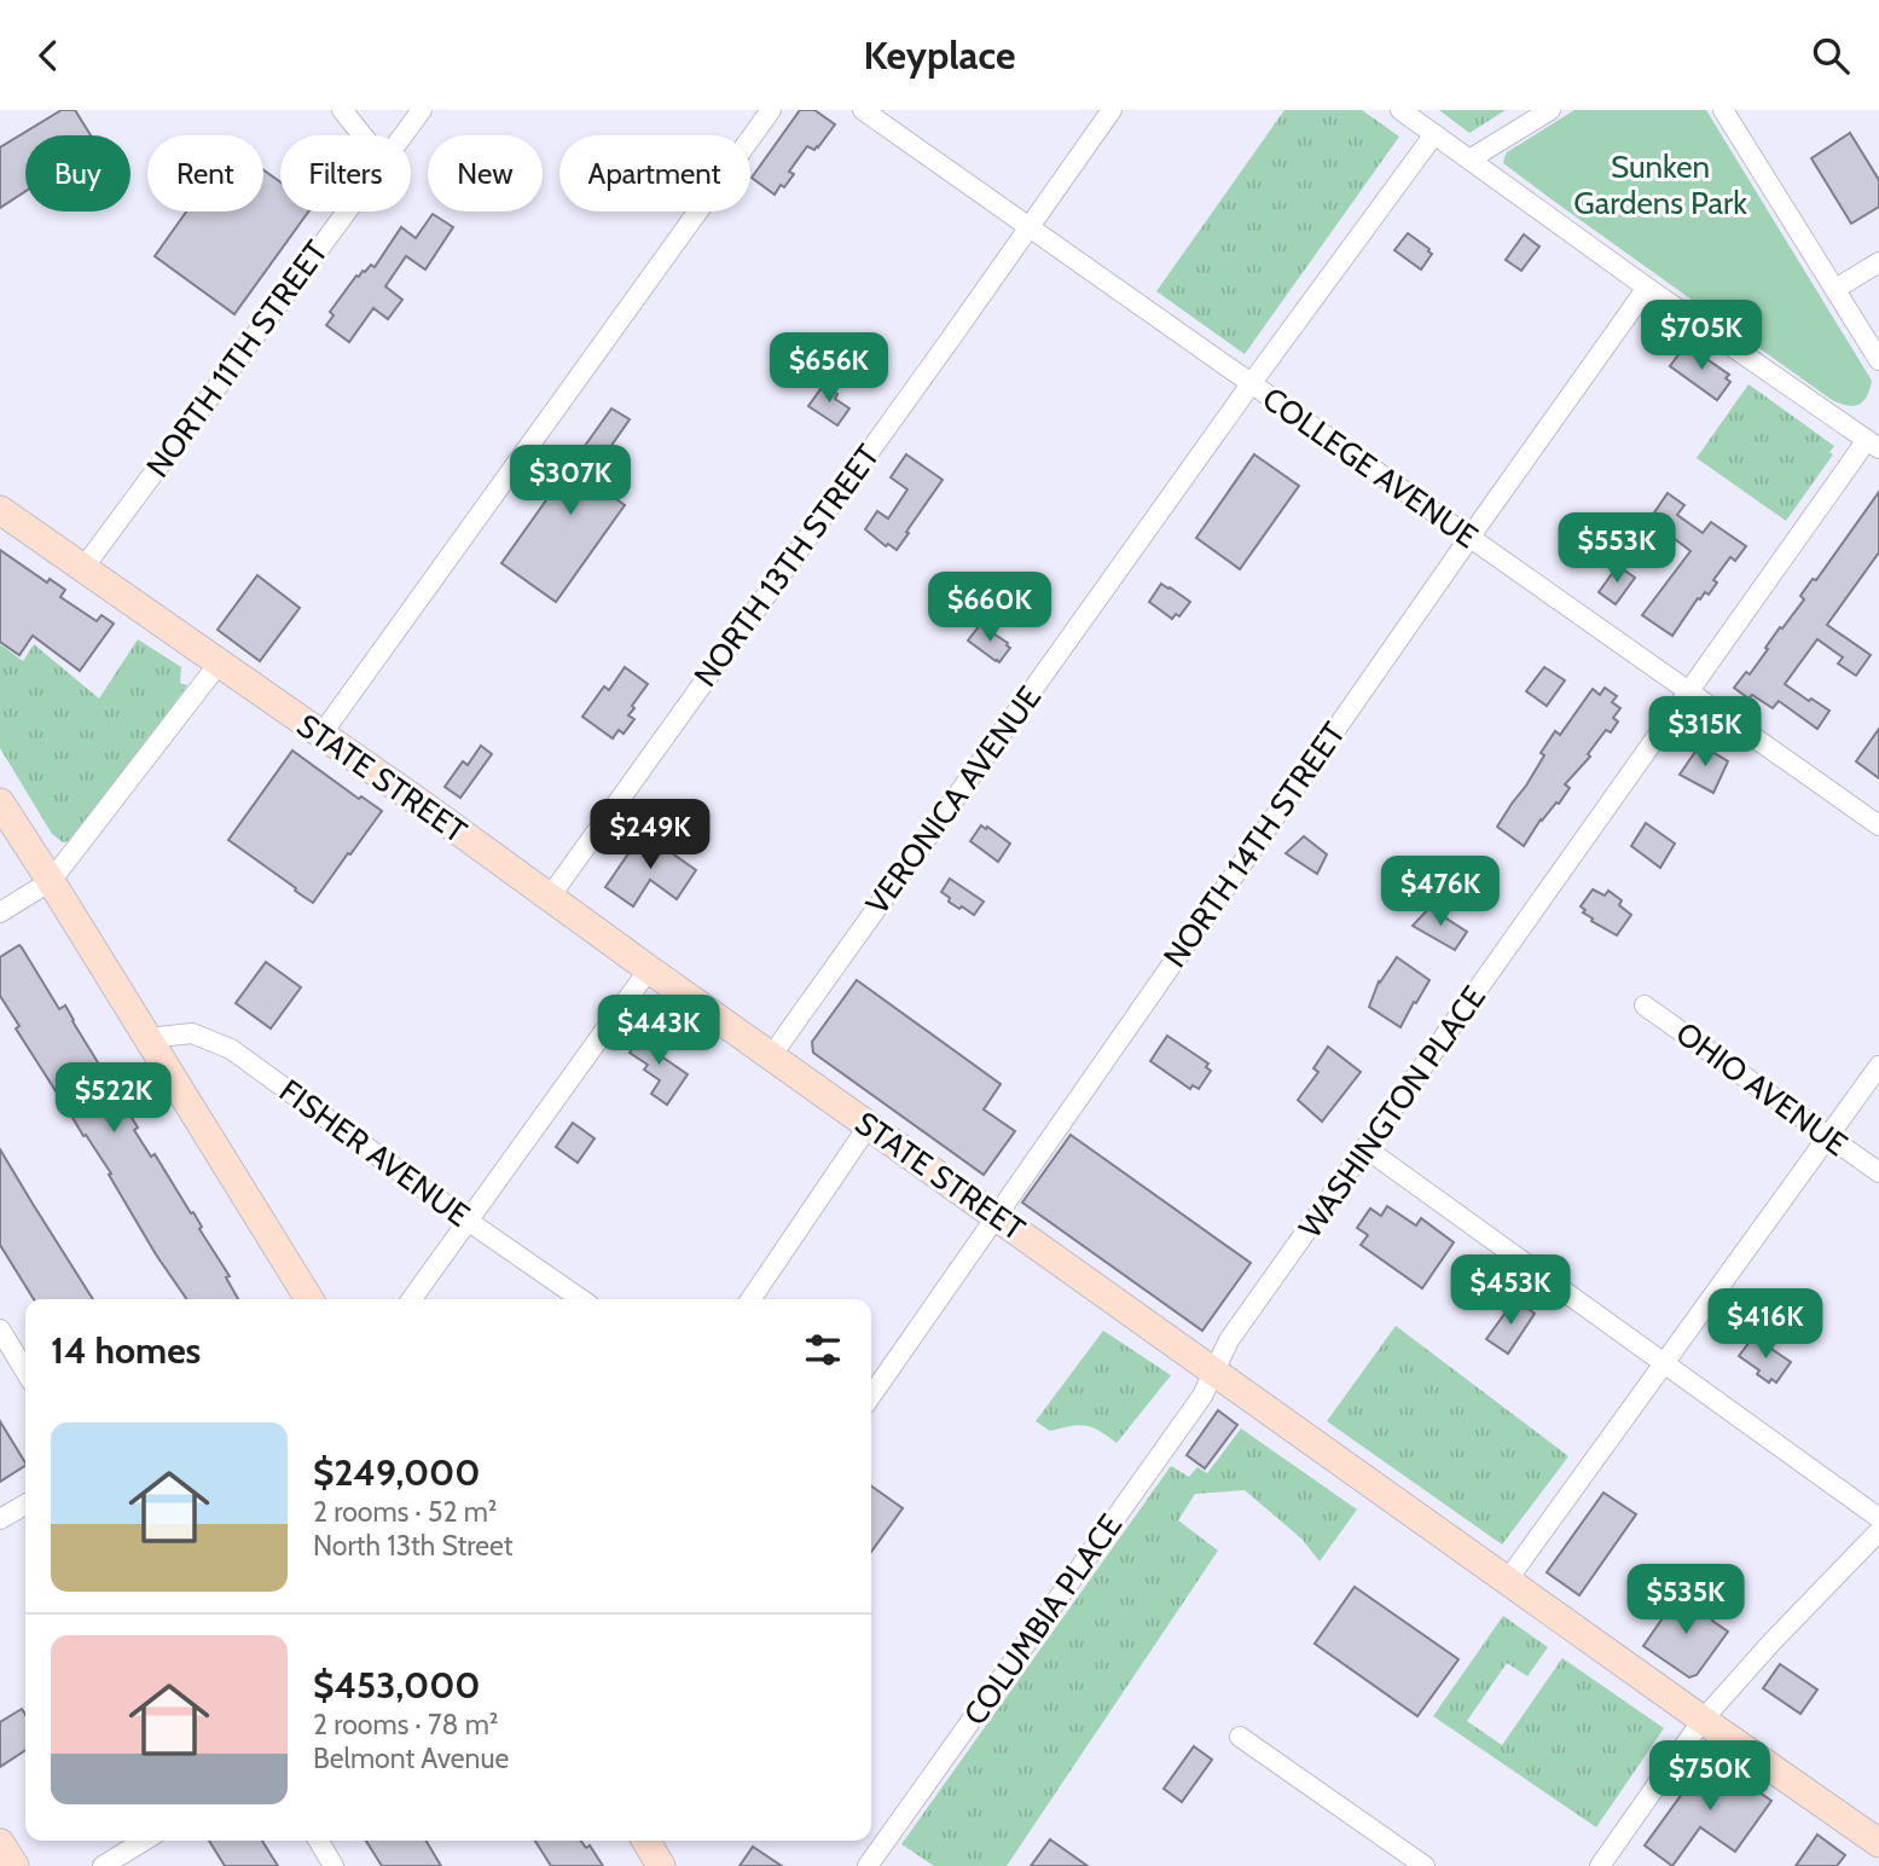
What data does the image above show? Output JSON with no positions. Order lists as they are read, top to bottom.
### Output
{
  "streets": {
    "main road": ["STATE STREET"],
    "street": [
      "NORTH 11TH STREET",
      "COLLEGE AVENUE",
      "NORTH 13TH STREET",
      "VERONICA AVENUE",
      "NORTH 14TH STREET",
      "OHIO AVENUE",
      "WASHINGTON PLACE",
      "FISHER AVENUE",
      "COLUMBIA PLACE"
    ]
  },
  "crossings": [
    ["NORTH 11TH STREET", "STATE STREET"],
    ["COLLEGE AVENUE", "NORTH 13TH STREET"],
    ["COLLEGE AVENUE", "VERONICA AVENUE"],
    ["COLLEGE AVENUE", "NORTH 14TH STREET"],
    ["COLLEGE AVENUE", "WASHINGTON PLACE"],
    ["NORTH 13TH STREET", "STATE STREET"],
    ["STATE STREET", "VERONICA AVENUE"],
    ["STATE STREET", "NORTH 14TH STREET"],
    ["STATE STREET", "WASHINGTON PLACE"],
    ["STATE STREET", "COLUMBIA PLACE"],
    ["WASHINGTON PLACE", "COLUMBIA PLACE"]
  ],
  "parks": ["Sunken Gardens Park"],
  "page": {
    "header": "Keyplace",
    "chip": [
      "Buy",
      "Rent",
      "Filters",
      "New",
      "Apartment"
    ],
    "price": [
      "$705K",
      "$656K",
      "$307K",
      "$553K",
      "$660K",
      "$315K",
      "$249K",
      "$476K",
      "$443K",
      "$522K",
      "$453K",
      "$416K",
      "$535K",
      "$750K"
    ],
    "heading": "14 homes",
    "list": [
      {
        "name": "$249,000",
        "note": "2 rooms · 52 m² · North 13th Street"
      },
      {
        "name": "$453,000",
        "note": "2 rooms · 78 m² · Belmont Avenue"
      }
    ]
  }
}
